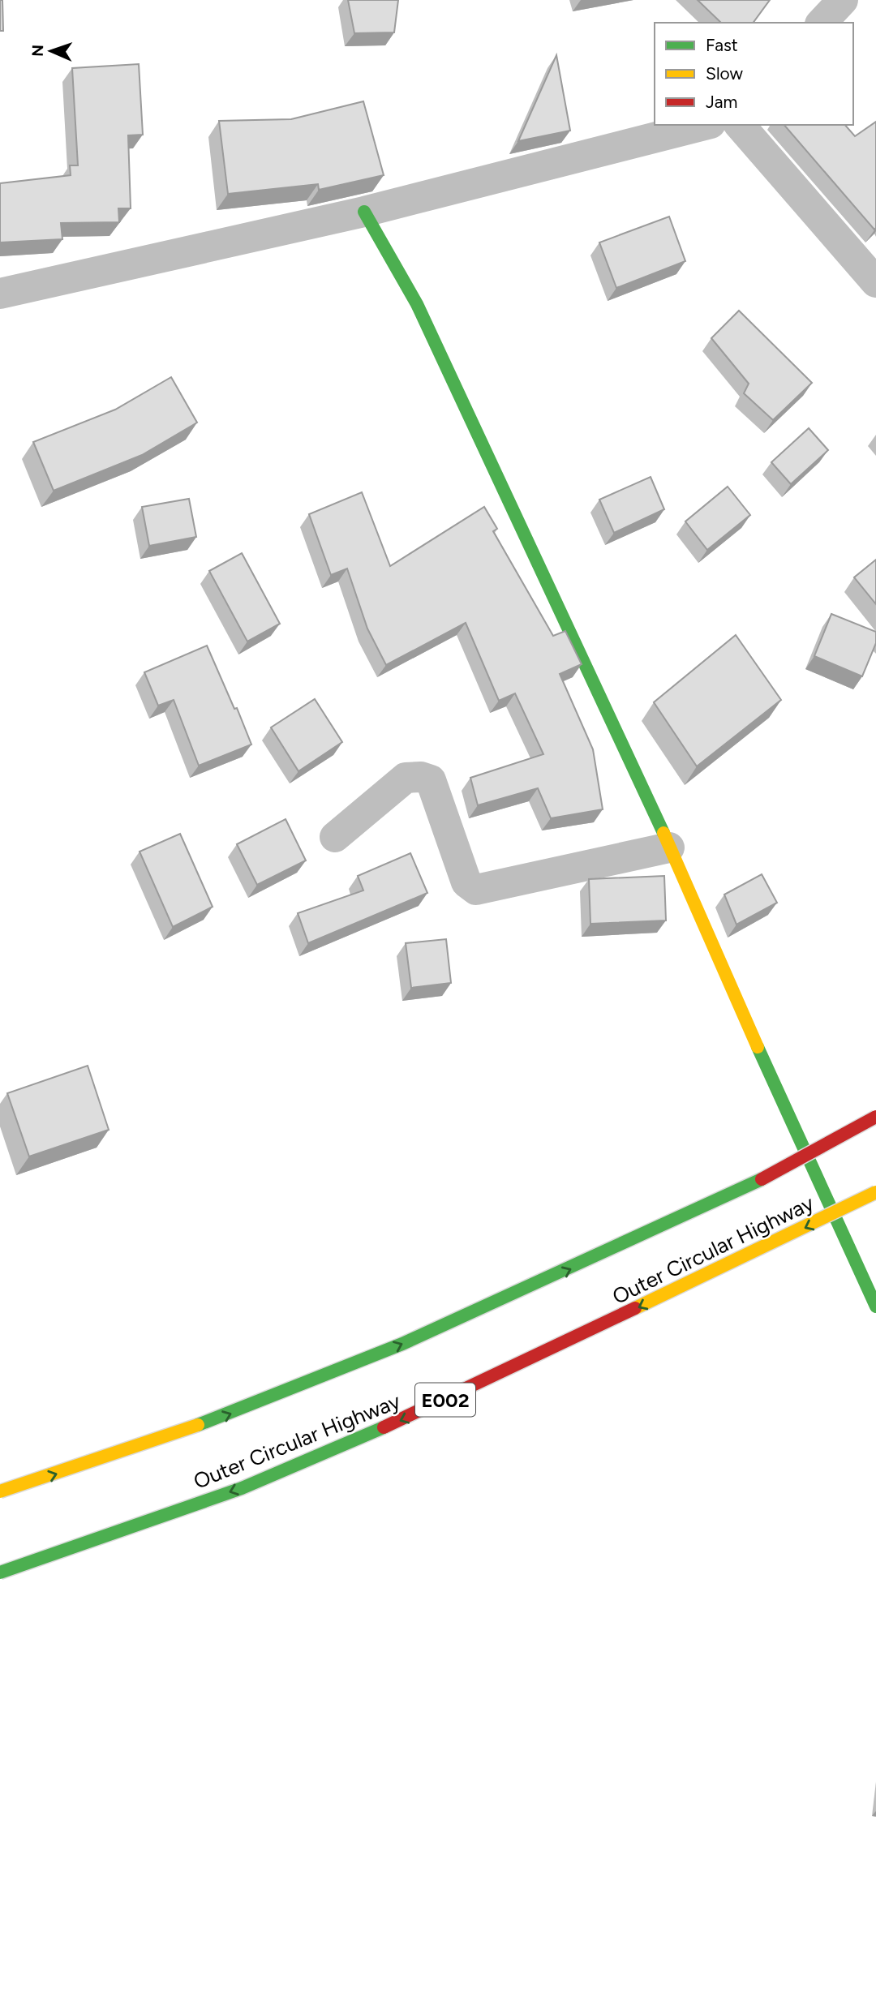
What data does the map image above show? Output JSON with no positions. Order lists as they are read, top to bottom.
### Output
{
  "streets": {
    "main road": ["Outer Circular Highway", "E002"]
  },
  "legend": ["Fast", "Slow", "Jam"],
  "north": "left"
}
